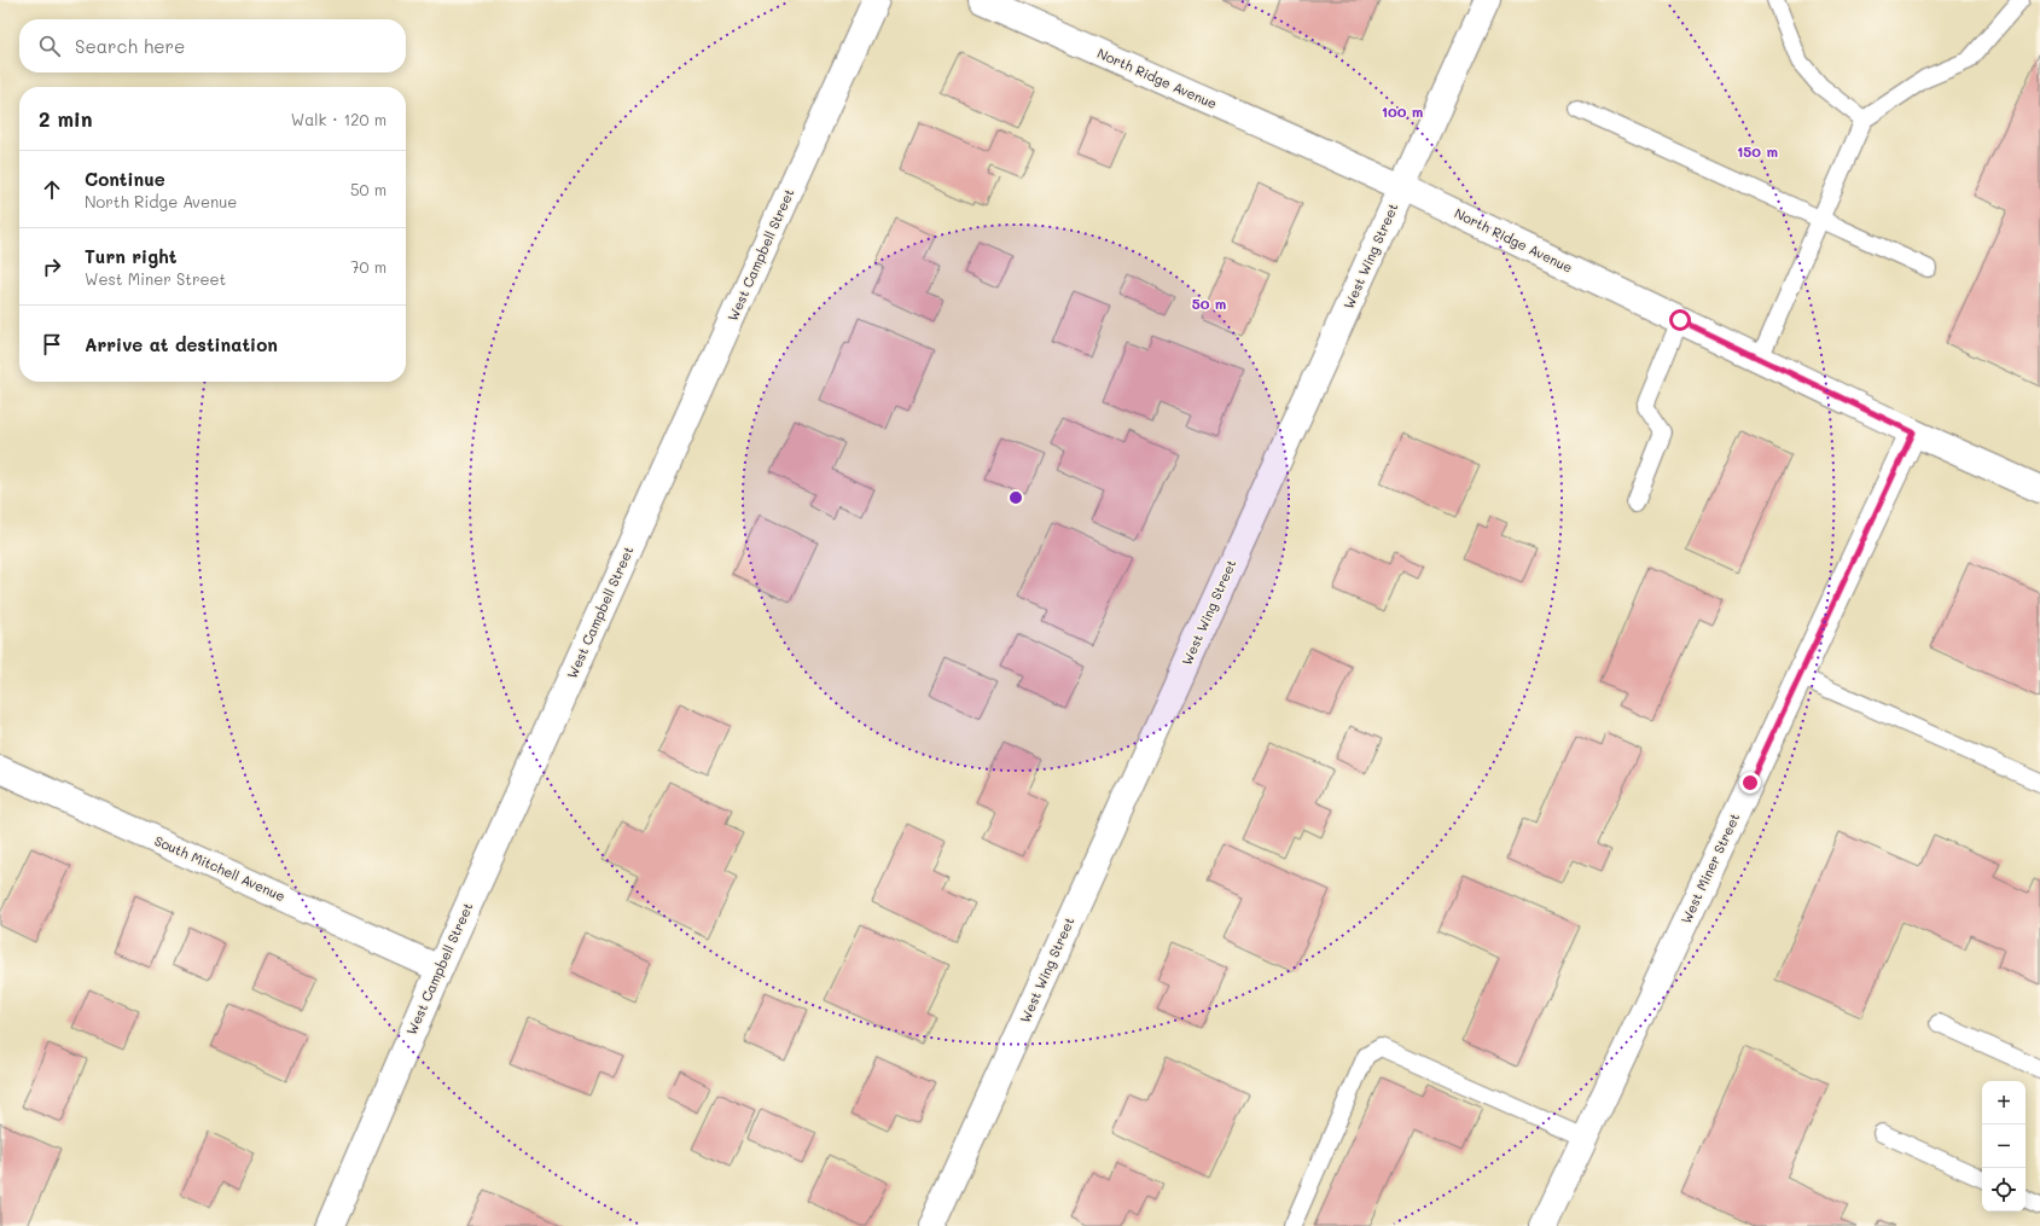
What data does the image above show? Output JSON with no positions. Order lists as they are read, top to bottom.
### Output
{
  "streets": {
    "street": [
      "North Ridge Avenue",
      "West Campbell Street",
      "West Wing Street",
      "South Mitchell Avenue",
      "West Miner Street"
    ]
  },
  "crossings": [
    ["North Ridge Avenue", "West Wing Street"],
    ["North Ridge Avenue", "West Miner Street"],
    ["West Campbell Street", "South Mitchell Avenue"]
  ],
  "page": {
    "search": "Search here",
    "heading": ["2 min", "Walk · 120 m"],
    "list": [
      ["Continue", "North Ridge Avenue", "50 m"],
      ["Turn right", "West Miner Street", "70 m"],
      "Arrive at destination"
    ],
    "map_buttons": ["+", "−"]
  },
  "rings": ["100 m", "150 m", "50 m"]
}
